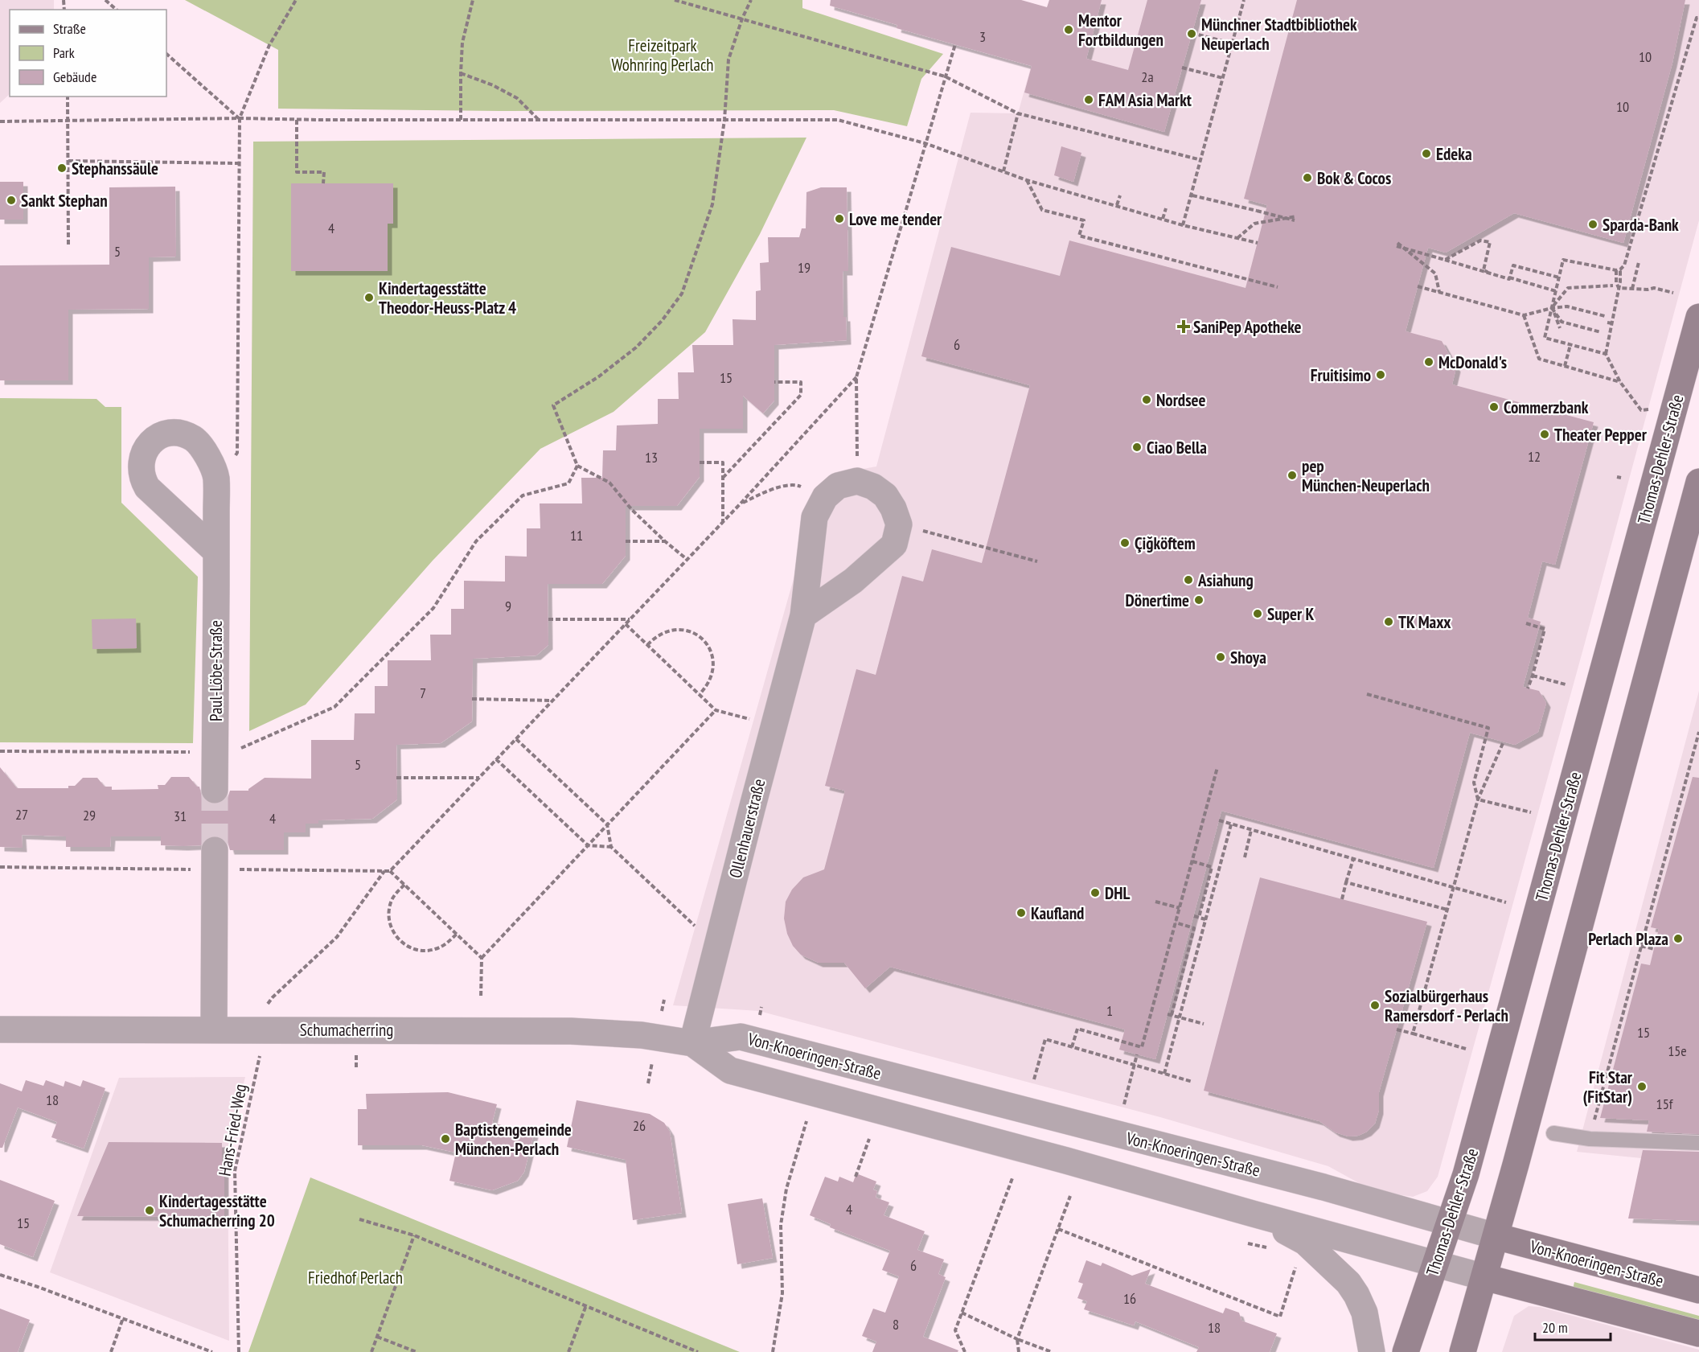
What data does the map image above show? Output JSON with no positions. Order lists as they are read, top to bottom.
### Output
{
  "streets": {
    "main road": ["Thomas-Dehler-Straße", "Von-Knoeringen-Straße"],
    "street": ["Paul-Löbe-Straße", "Ollenhauerstraße", "Schumacherring"],
    "path": ["Hans-Fried-Weg"]
  },
  "crossings": [
    ["Thomas-Dehler-Straße", "Von-Knoeringen-Straße"],
    ["Ollenhauerstraße", "Schumacherring"],
    ["Ollenhauerstraße", "Von-Knoeringen-Straße"],
    ["Schumacherring", "Von-Knoeringen-Straße"],
    ["Schumacherring", "Hans-Fried-Weg"]
  ],
  "parks": ["Freizeitpark Wohnring Perlach", "Friedhof Perlach"],
  "places": {
    "other": [
      "Mentor Fortbildungen",
      "Münchner Stadtbibliothek Neuperlach",
      "FAM Asia Markt",
      "Edeka",
      "Stephanssäule",
      "Bok & Cocos",
      "Sankt Stephan",
      "Love me tender",
      "Sparda-Bank",
      "Kindertagesstätte Theodor-Heuss-Platz 4",
      "McDonald's",
      "Fruitisimo",
      "Nordsee",
      "Commerzbank",
      "Theater Pepper",
      "Ciao Bella",
      "pep München-Neuperlach",
      "Çiğköftem",
      "Asiahung",
      "Dönertime",
      "Super K",
      "TK Maxx",
      "Shoya",
      "DHL",
      "Kaufland",
      "Perlach Plaza",
      "Sozialbürgerhaus Ramersdorf - Perlach",
      "Fit Star (FitStar)",
      "Baptistengemeinde München-Perlach",
      "Kindertagesstätte Schumacherring 20"
    ],
    "health": ["SaniPep Apotheke"]
  },
  "house_numbers": [
    "3",
    "10",
    "2a",
    "10",
    "4",
    "5",
    "19",
    "6",
    "15",
    "12",
    "13",
    "11",
    "9",
    "7",
    "5",
    "27",
    "29",
    "31",
    "4",
    "1",
    "15",
    "15e",
    "18",
    "15f",
    "26",
    "4",
    "15",
    "6",
    "16",
    "8",
    "18"
  ],
  "legend": ["Straße", "Park", "Gebäude"],
  "scale_bar": "20 m"
}
